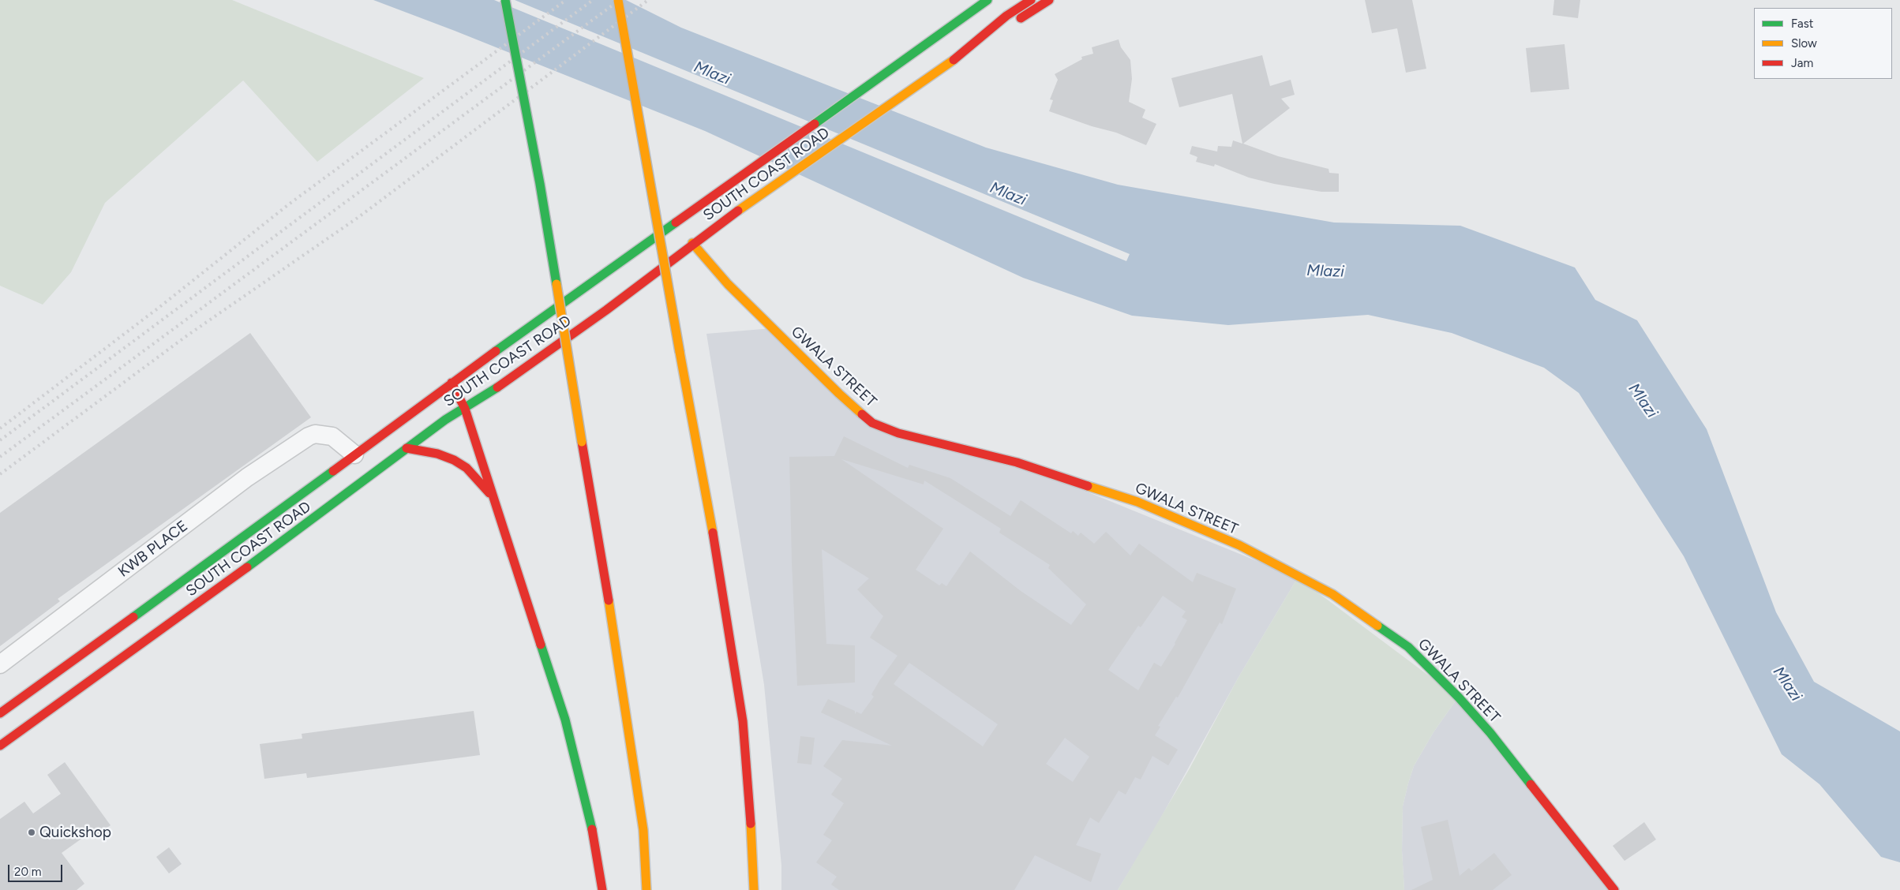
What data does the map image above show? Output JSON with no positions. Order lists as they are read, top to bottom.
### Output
{
  "streets": {
    "main road": ["SOUTH COAST ROAD", "GWALA STREET"],
    "street": ["KWB PLACE"]
  },
  "crossings": [
    ["SOUTH COAST ROAD", "GWALA STREET"],
    ["SOUTH COAST ROAD", "KWB PLACE"]
  ],
  "water": ["Mlazi"],
  "places": ["Quickshop"],
  "legend": ["Fast", "Slow", "Jam"],
  "scale_bar": "20 m"
}
